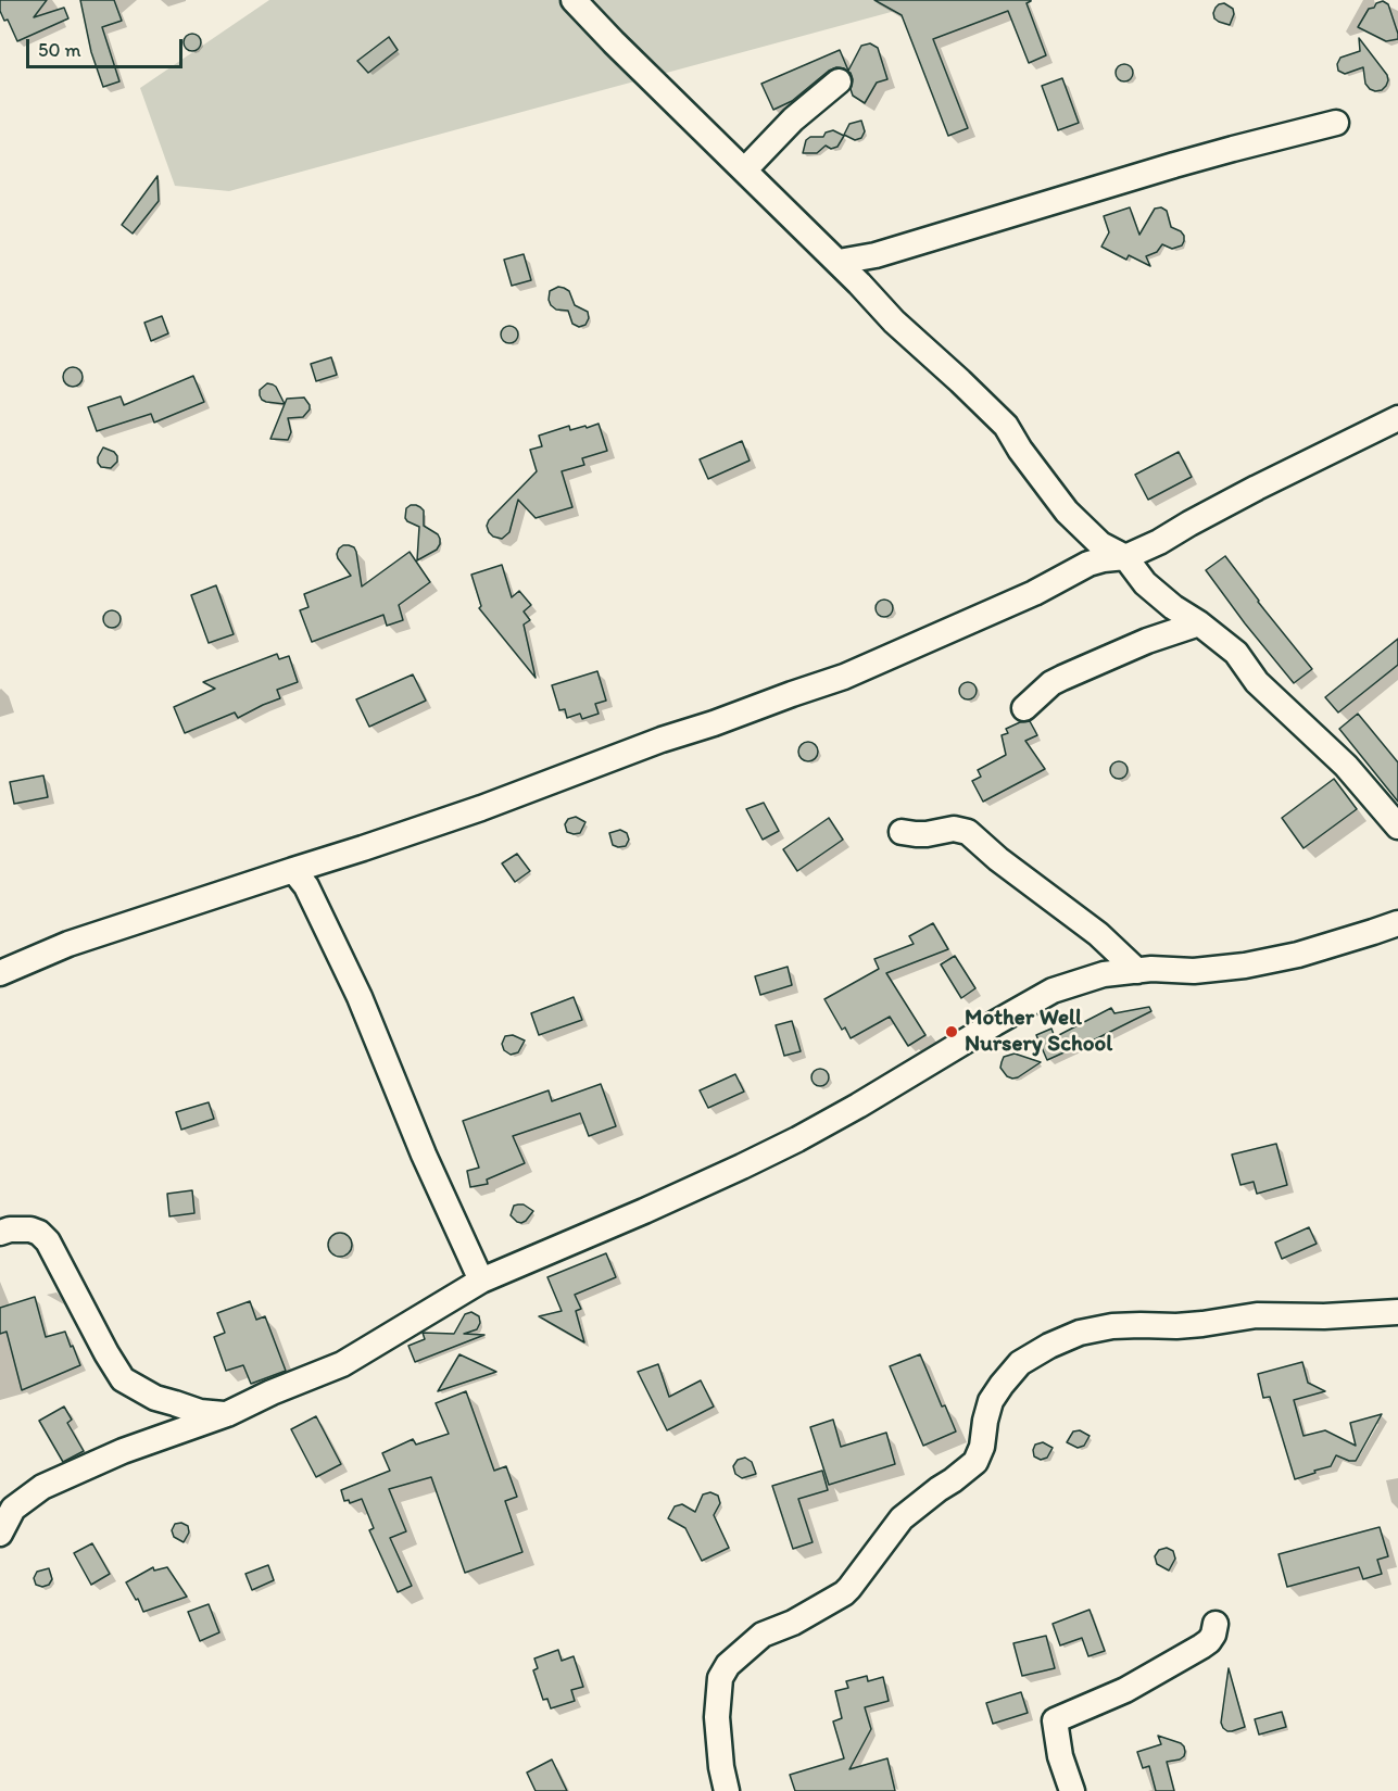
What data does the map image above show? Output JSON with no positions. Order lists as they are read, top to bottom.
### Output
{
  "places": ["Mother Well Nursery School"],
  "scale_bar": "50 m"
}
